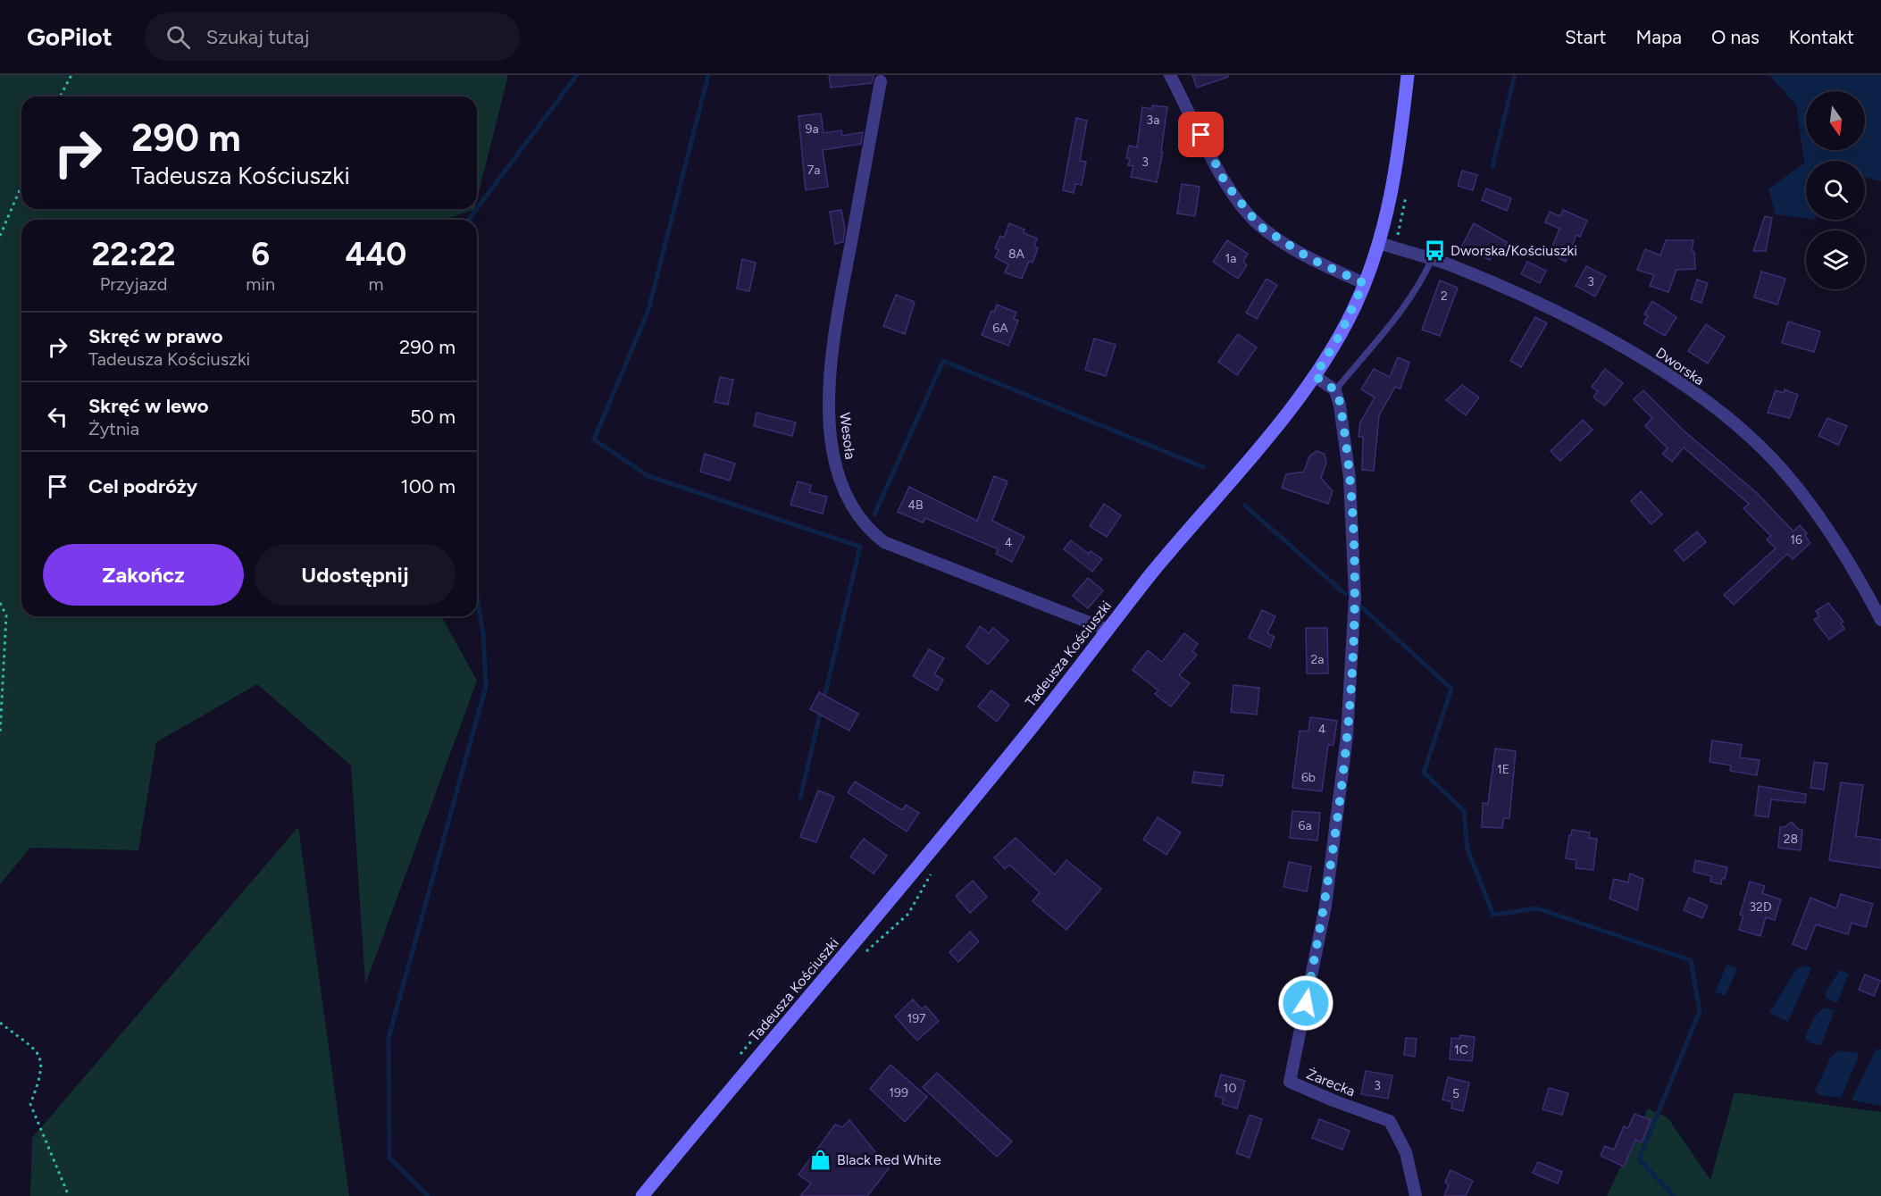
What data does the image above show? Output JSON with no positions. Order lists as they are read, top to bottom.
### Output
{
  "streets": {
    "main road": ["Tadeusza Kościuszki"],
    "street": ["Dworska", "Wesoła", "Żarecka"]
  },
  "crossings": [
    ["Dworska", "Tadeusza Kościuszki"],
    ["Wesoła", "Tadeusza Kościuszki"]
  ],
  "places": {
    "bus stop": ["Dworska/Kościuszki"],
    "shop": ["Black Red White"]
  },
  "house_numbers": [
    "3a",
    "9a",
    "3",
    "7a",
    "8A",
    "1a",
    "3",
    "2",
    "6A",
    "4B",
    "16",
    "4",
    "2a",
    "4",
    "1E",
    "6b",
    "6a",
    "28",
    "32D",
    "197",
    "1C",
    "3",
    "10",
    "199",
    "5"
  ],
  "north": "bottom",
  "page": {
    "header": "GoPilot",
    "search": "Szukaj tutaj",
    "nav": [
      "Start",
      "Mapa",
      "O nas",
      "Kontakt"
    ],
    "turn": ["290 m", "Tadeusza Kościuszki"],
    "eta": [
      "22:22",
      "Przyjazd",
      "6",
      "min",
      "440",
      "m"
    ],
    "list": [
      {
        "name": "Skręć w prawo",
        "note": "Tadeusza Kościuszki",
        "value": "290 m"
      },
      {
        "name": "Skręć w lewo",
        "note": "Żytnia",
        "value": "50 m"
      },
      {
        "name": "Cel podróży",
        "value": "100 m"
      }
    ],
    "buttons": ["Zakończ", "Udostępnij"]
  }
}
